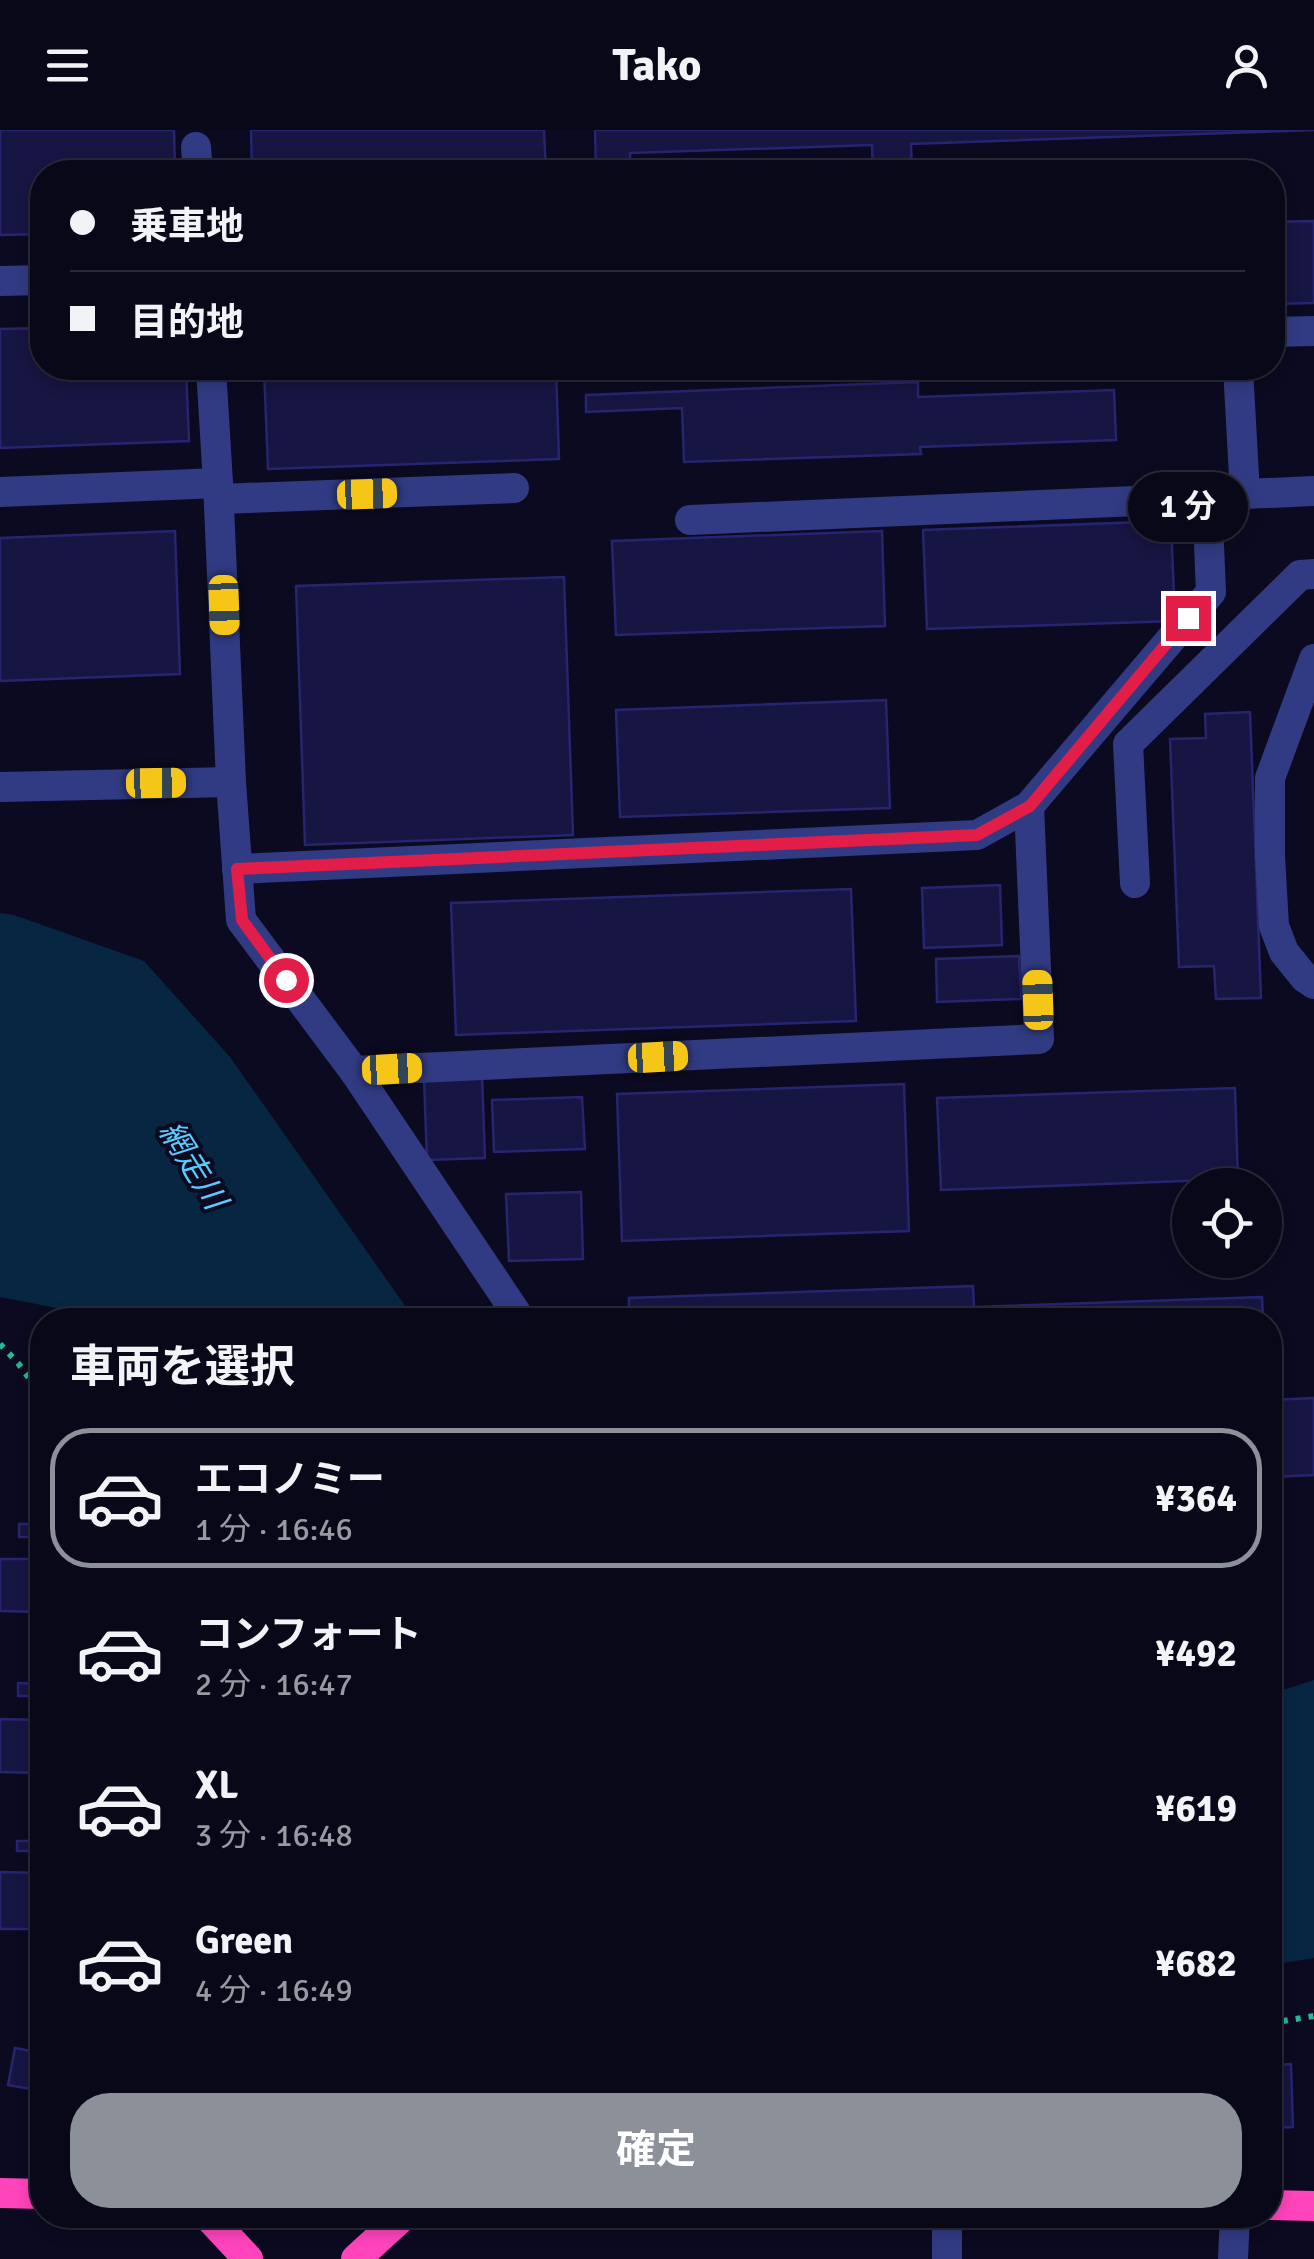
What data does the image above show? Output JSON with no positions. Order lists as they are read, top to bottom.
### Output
{
  "water": ["網走川"],
  "page": {
    "header": "Tako",
    "banner": ["乗車地", "目的地"],
    "bubble": "1 分",
    "heading": "車両を選択",
    "list": [
      {
        "name": "エコノミー",
        "note": "1 分 · 16:46",
        "value": "¥364"
      },
      {
        "name": "コンフォート",
        "note": "2 分 · 16:47",
        "value": "¥492"
      },
      {
        "name": "XL",
        "note": "3 分 · 16:48",
        "value": "¥619"
      },
      {
        "name": "Green",
        "note": "4 分 · 16:49",
        "value": "¥682"
      }
    ],
    "buttons": "確定"
  }
}
